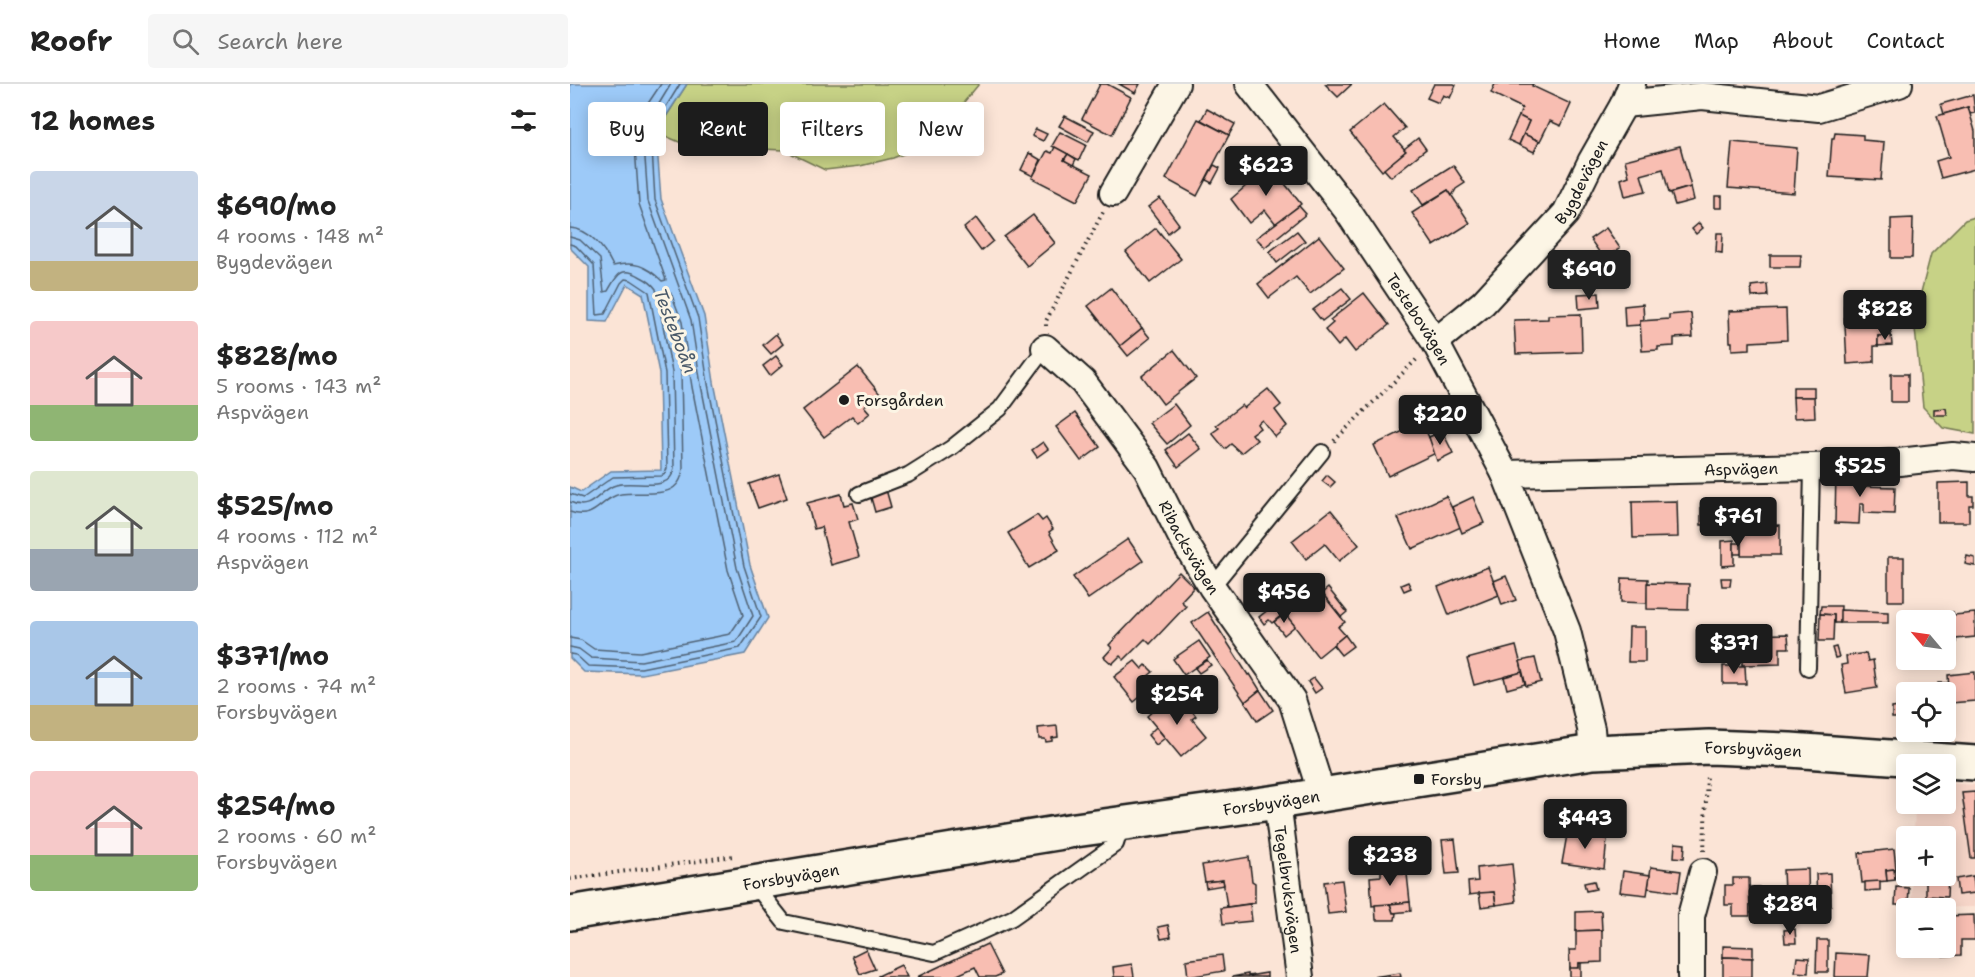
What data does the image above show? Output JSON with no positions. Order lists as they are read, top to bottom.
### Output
{
  "streets": {
    "street": [
      "Bygdevägen",
      "Testebovägen",
      "Aspvägen",
      "Ribacksvägen",
      "Forsbyvägen",
      "Tegelbruksvägen"
    ]
  },
  "crossings": [
    ["Bygdevägen", "Testebovägen"],
    ["Testebovägen", "Aspvägen"],
    ["Testebovägen", "Forsbyvägen"],
    ["Ribacksvägen", "Forsbyvägen"],
    ["Forsbyvägen", "Tegelbruksvägen"]
  ],
  "water": ["Testeboån"],
  "places": {
    "other": ["Forsgården"],
    "transit": ["Forsby"]
  },
  "north": "top left",
  "page": {
    "header": "Roofr",
    "search": "Search here",
    "nav": [
      "Home",
      "Map",
      "About",
      "Contact"
    ],
    "heading": "12 homes",
    "chip": [
      "Buy",
      "Rent",
      "Filters",
      "New"
    ],
    "price": [
      "$623",
      "$690",
      "$828",
      "$220",
      "$525",
      "$761",
      "$456",
      "$371",
      "$254",
      "$443",
      "$238",
      "$289"
    ],
    "list": [
      {
        "name": "$690/mo",
        "note": "4 rooms · 148 m² · Bygdevägen"
      },
      {
        "name": "$828/mo",
        "note": "5 rooms · 143 m² · Aspvägen"
      },
      {
        "name": "$525/mo",
        "note": "4 rooms · 112 m² · Aspvägen"
      },
      {
        "name": "$371/mo",
        "note": "2 rooms · 74 m² · Forsbyvägen"
      },
      {
        "name": "$254/mo",
        "note": "2 rooms · 60 m² · Forsbyvägen"
      }
    ],
    "map_buttons": ["+", "−"]
  }
}
